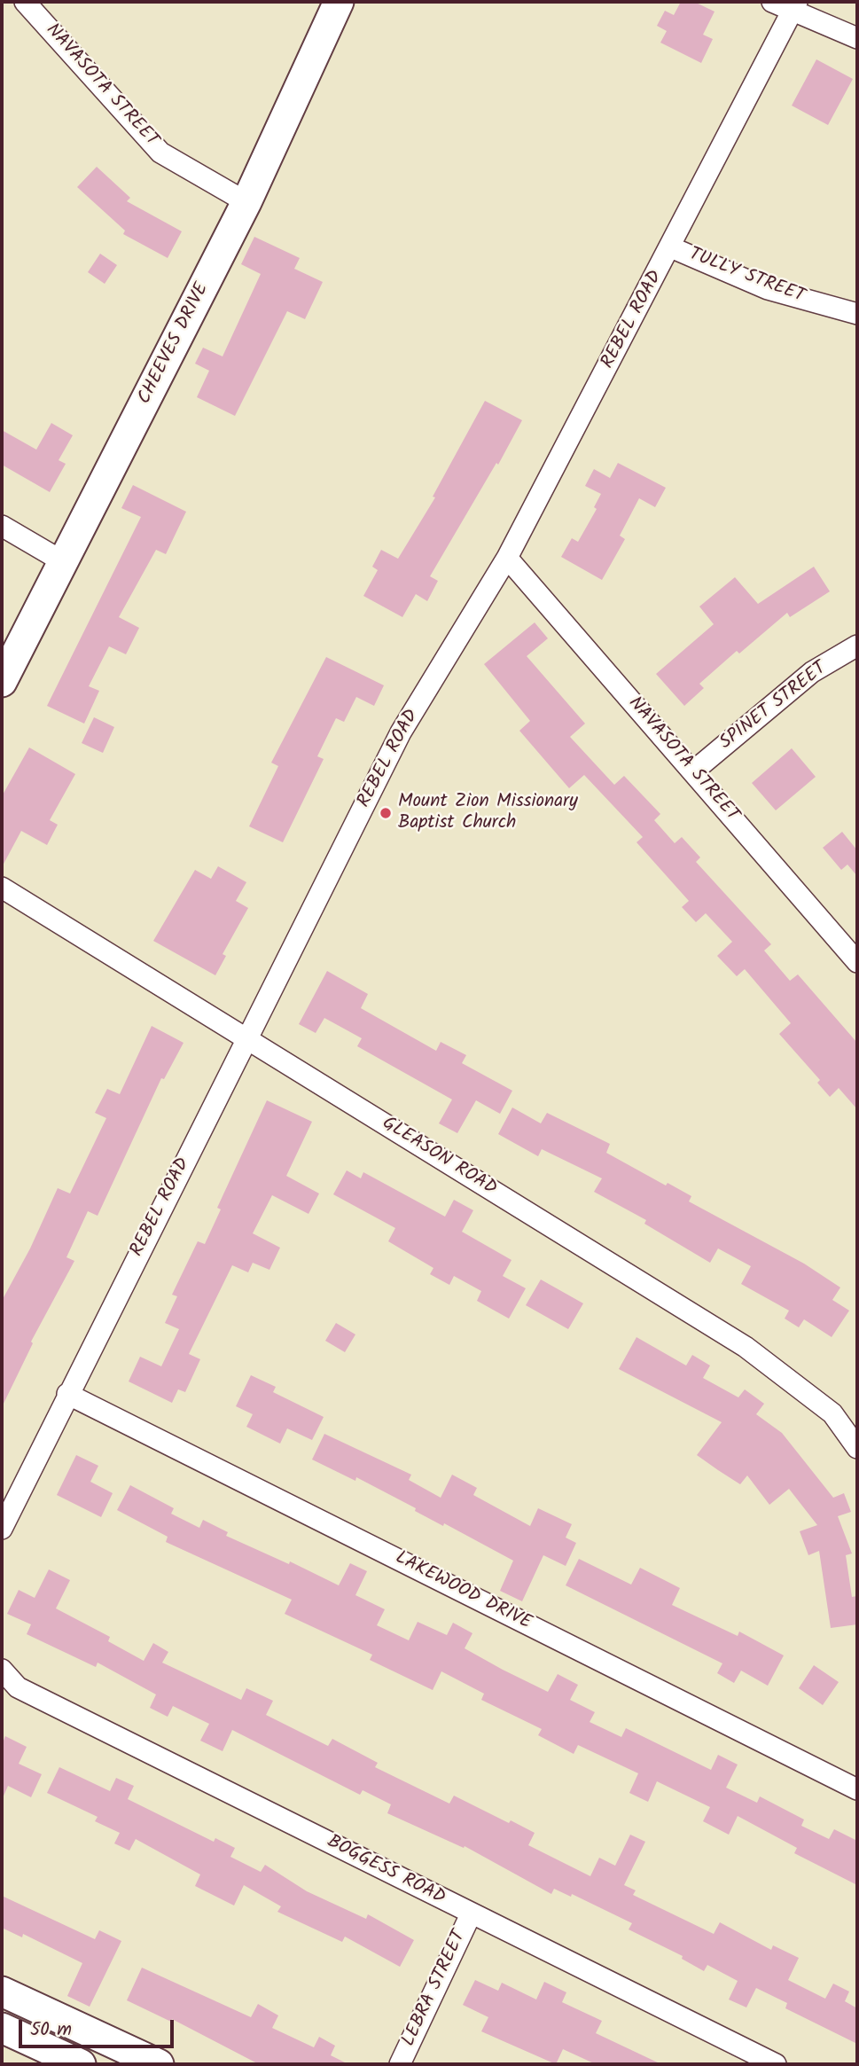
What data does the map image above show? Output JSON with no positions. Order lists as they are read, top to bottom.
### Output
{
  "streets": {
    "street": [
      "NAVASOTA STREET",
      "TULLY STREET",
      "REBEL ROAD",
      "CHEEVES DRIVE",
      "SPINET STREET",
      "GLEASON ROAD",
      "LAKEWOOD DRIVE",
      "BOGGESS ROAD",
      "LEBRA STREET"
    ]
  },
  "crossings": [
    ["NAVASOTA STREET", "REBEL ROAD"],
    ["NAVASOTA STREET", "CHEEVES DRIVE"],
    ["NAVASOTA STREET", "SPINET STREET"],
    ["TULLY STREET", "REBEL ROAD"],
    ["REBEL ROAD", "GLEASON ROAD"],
    ["REBEL ROAD", "LAKEWOOD DRIVE"],
    ["BOGGESS ROAD", "LEBRA STREET"]
  ],
  "places": ["Mount Zion Missionary Baptist Church"],
  "scale_bar": "50 m"
}
